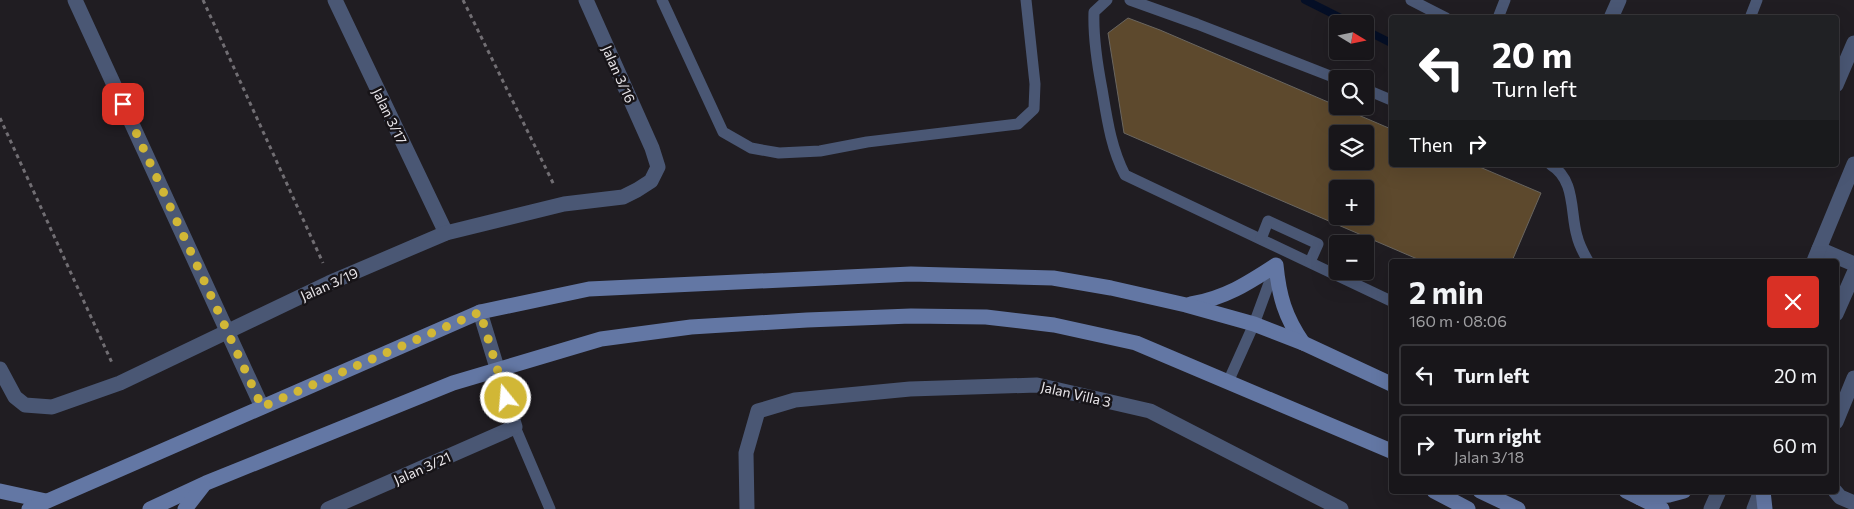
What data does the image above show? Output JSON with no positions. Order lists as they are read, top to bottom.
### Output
{
  "streets": {
    "street": [
      "Jalan 3/16",
      "Jalan 3/17",
      "Jalan 3/19",
      "Jalan Villa 3",
      "Jalan 3/21"
    ]
  },
  "crossings": [
    ["Jalan 3/16", "Jalan 3/19"],
    ["Jalan 3/17", "Jalan 3/19"]
  ],
  "north": "right",
  "page": {
    "map_buttons": ["+", "−"],
    "turn": ["20 m", "Turn left"],
    "then": "Then",
    "heading": ["2 min", "160 m · 08:06"],
    "list": [
      {
        "name": "Turn left",
        "value": "20 m"
      },
      {
        "name": "Turn right",
        "note": "Jalan 3/18",
        "value": "60 m"
      }
    ]
  }
}
